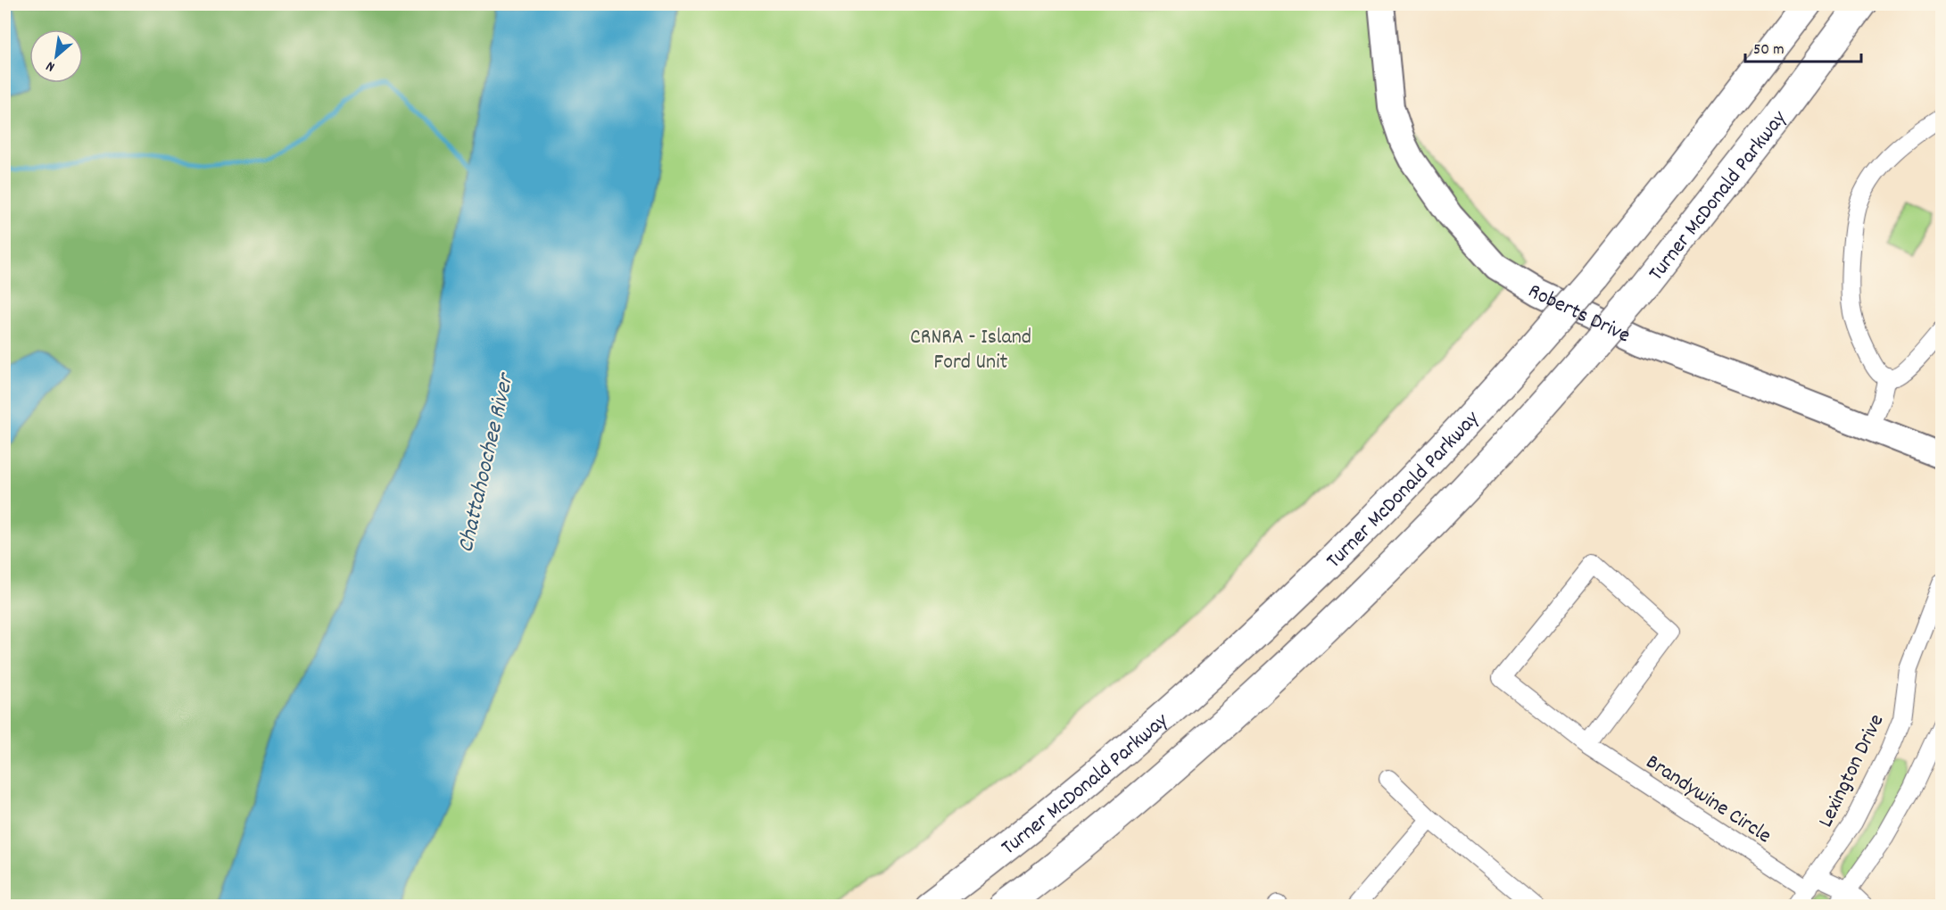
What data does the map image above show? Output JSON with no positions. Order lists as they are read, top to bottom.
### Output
{
  "streets": {
    "highway": ["Turner McDonald Parkway"],
    "street": ["Roberts Drive", "Lexington Drive", "Brandywine Circle"]
  },
  "crossings": [
    ["Lexington Drive", "Brandywine Circle"]
  ],
  "water": ["Chattahoochee River"],
  "parks": ["CRNRA - Island Ford Unit"],
  "scale_bar": "50 m",
  "north": "bottom left"
}
